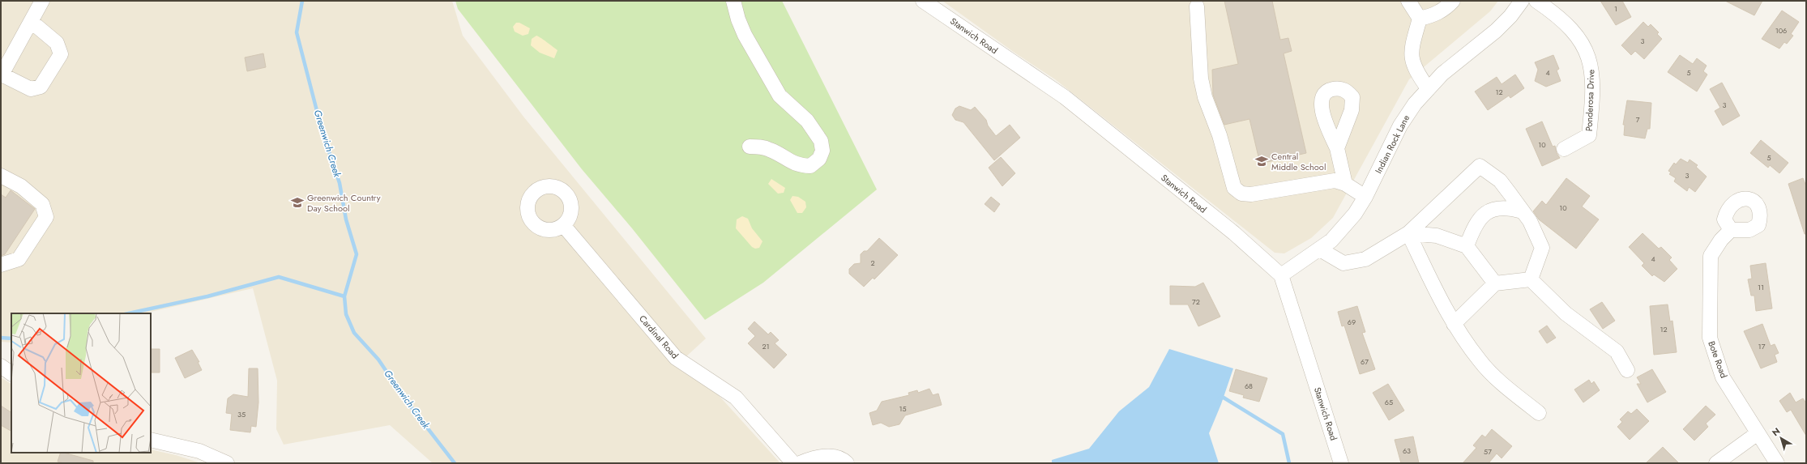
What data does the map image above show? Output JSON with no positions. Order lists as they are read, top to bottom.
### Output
{
  "streets": {
    "street": [
      "Stanwich Road",
      "Ponderosa Drive",
      "Indian Rock Lane",
      "Cardinal Road",
      "Bote Road"
    ]
  },
  "crossings": [
    ["Stanwich Road", "Indian Rock Lane"]
  ],
  "water": ["Greenwich Creek"],
  "places": {
    "school or university": ["Central Middle School", "Greenwich Country Day School"]
  },
  "house_numbers": [
    "1",
    "106",
    "3",
    "4",
    "5",
    "12",
    "3",
    "7",
    "10",
    "5",
    "3",
    "10",
    "4",
    "2",
    "11",
    "72",
    "69",
    "12",
    "21",
    "17",
    "67",
    "68",
    "65",
    "15",
    "35",
    "63",
    "57"
  ],
  "north": "top left"
}
